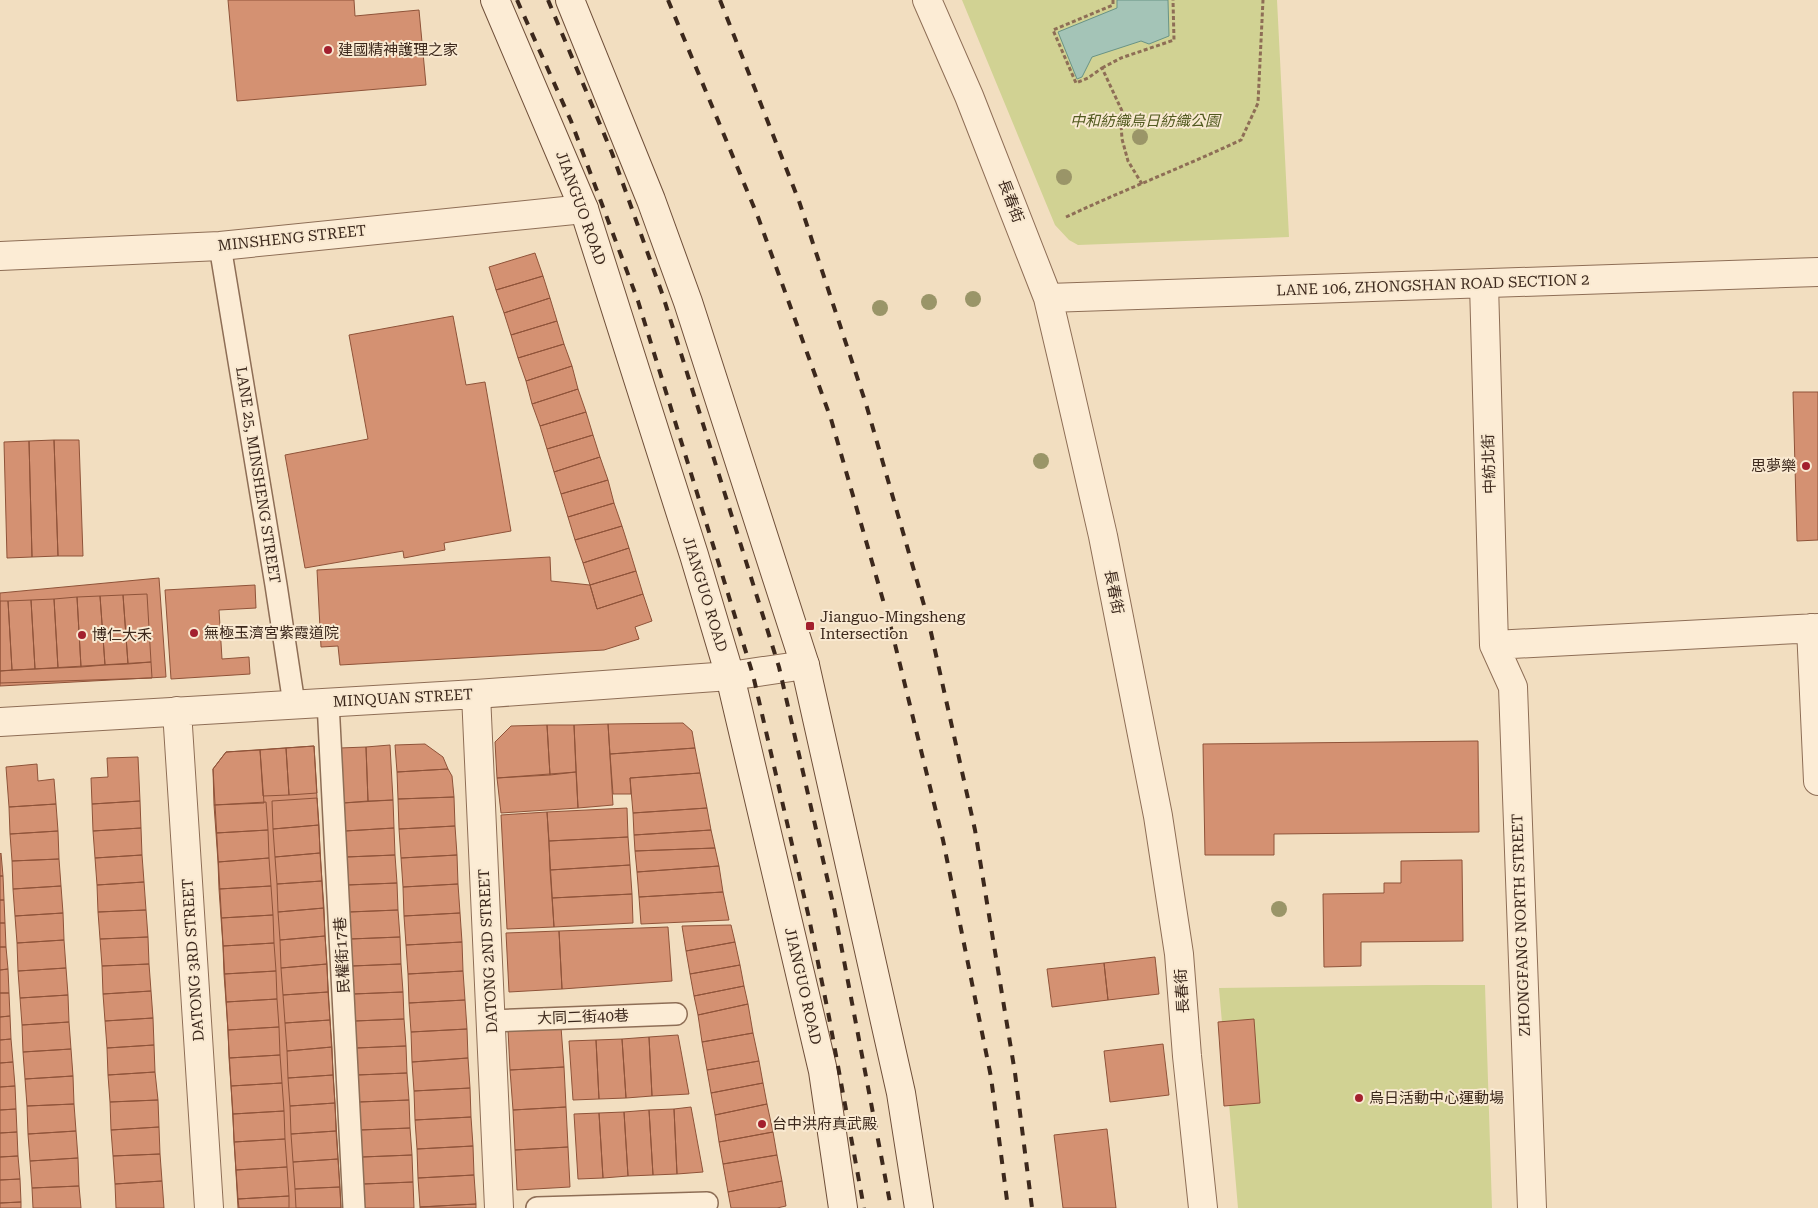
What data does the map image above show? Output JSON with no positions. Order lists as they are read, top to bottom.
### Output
{
  "streets": {
    "street": [
      "長春街",
      "JIANGUO ROAD",
      "MINSHENG STREET",
      "LANE 106, ZHONGSHAN ROAD SECTION 2",
      "中紡北街",
      "MINQUAN STREET",
      "ZHONGFANG NORTH STREET",
      "DATONG 2ND STREET",
      "DATONG 3RD STREET"
    ],
    "lane": ["LANE 25, MINSHENG STREET", "民權街17巷", "大同二街40巷"]
  },
  "crossings": [
    ["長春街", "LANE 106, ZHONGSHAN ROAD SECTION 2"],
    ["JIANGUO ROAD", "MINSHENG STREET"],
    ["JIANGUO ROAD", "MINQUAN STREET"],
    ["MINSHENG STREET", "LANE 25, MINSHENG STREET"],
    ["LANE 106, ZHONGSHAN ROAD SECTION 2", "中紡北街"],
    ["中紡北街", "ZHONGFANG NORTH STREET"],
    ["LANE 25, MINSHENG STREET", "MINQUAN STREET"],
    ["MINQUAN STREET", "DATONG 2ND STREET"],
    ["MINQUAN STREET", "民權街17巷"],
    ["MINQUAN STREET", "DATONG 3RD STREET"],
    ["DATONG 2ND STREET", "大同二街40巷"]
  ],
  "parks": ["中和紡織烏日紡織公園"],
  "places": {
    "other": [
      "建國精神護理之家",
      "思夢樂",
      "無極玉濟宮紫霞道院",
      "博仁大禾",
      "烏日活動中心運動場",
      "台中洪府真武殿"
    ],
    "transit": ["Jianguo-Mingsheng Intersection"]
  }
}
